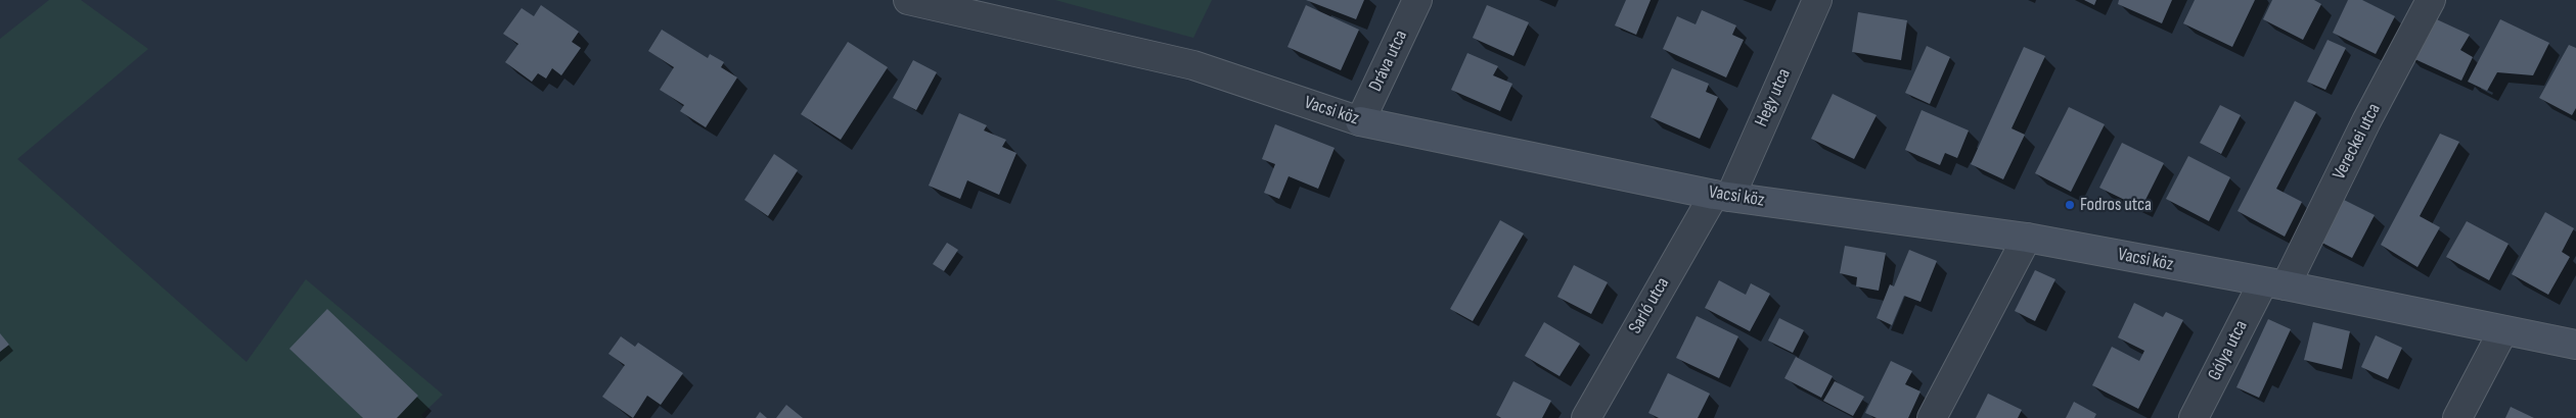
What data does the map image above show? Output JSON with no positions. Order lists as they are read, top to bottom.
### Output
{
  "streets": {
    "street": [
      "Dráva utca",
      "Hegy utca",
      "Vacsi köz",
      "Vereckei utca",
      "Sarló utca",
      "Gólya utca"
    ]
  },
  "crossings": [
    ["Dráva utca", "Vacsi köz"],
    ["Hegy utca", "Vacsi köz"],
    ["Hegy utca", "Sarló utca"],
    ["Vacsi köz", "Vereckei utca"],
    ["Vacsi köz", "Sarló utca"],
    ["Vacsi köz", "Gólya utca"],
    ["Vereckei utca", "Gólya utca"]
  ],
  "places": ["Fodros utca"]
}
